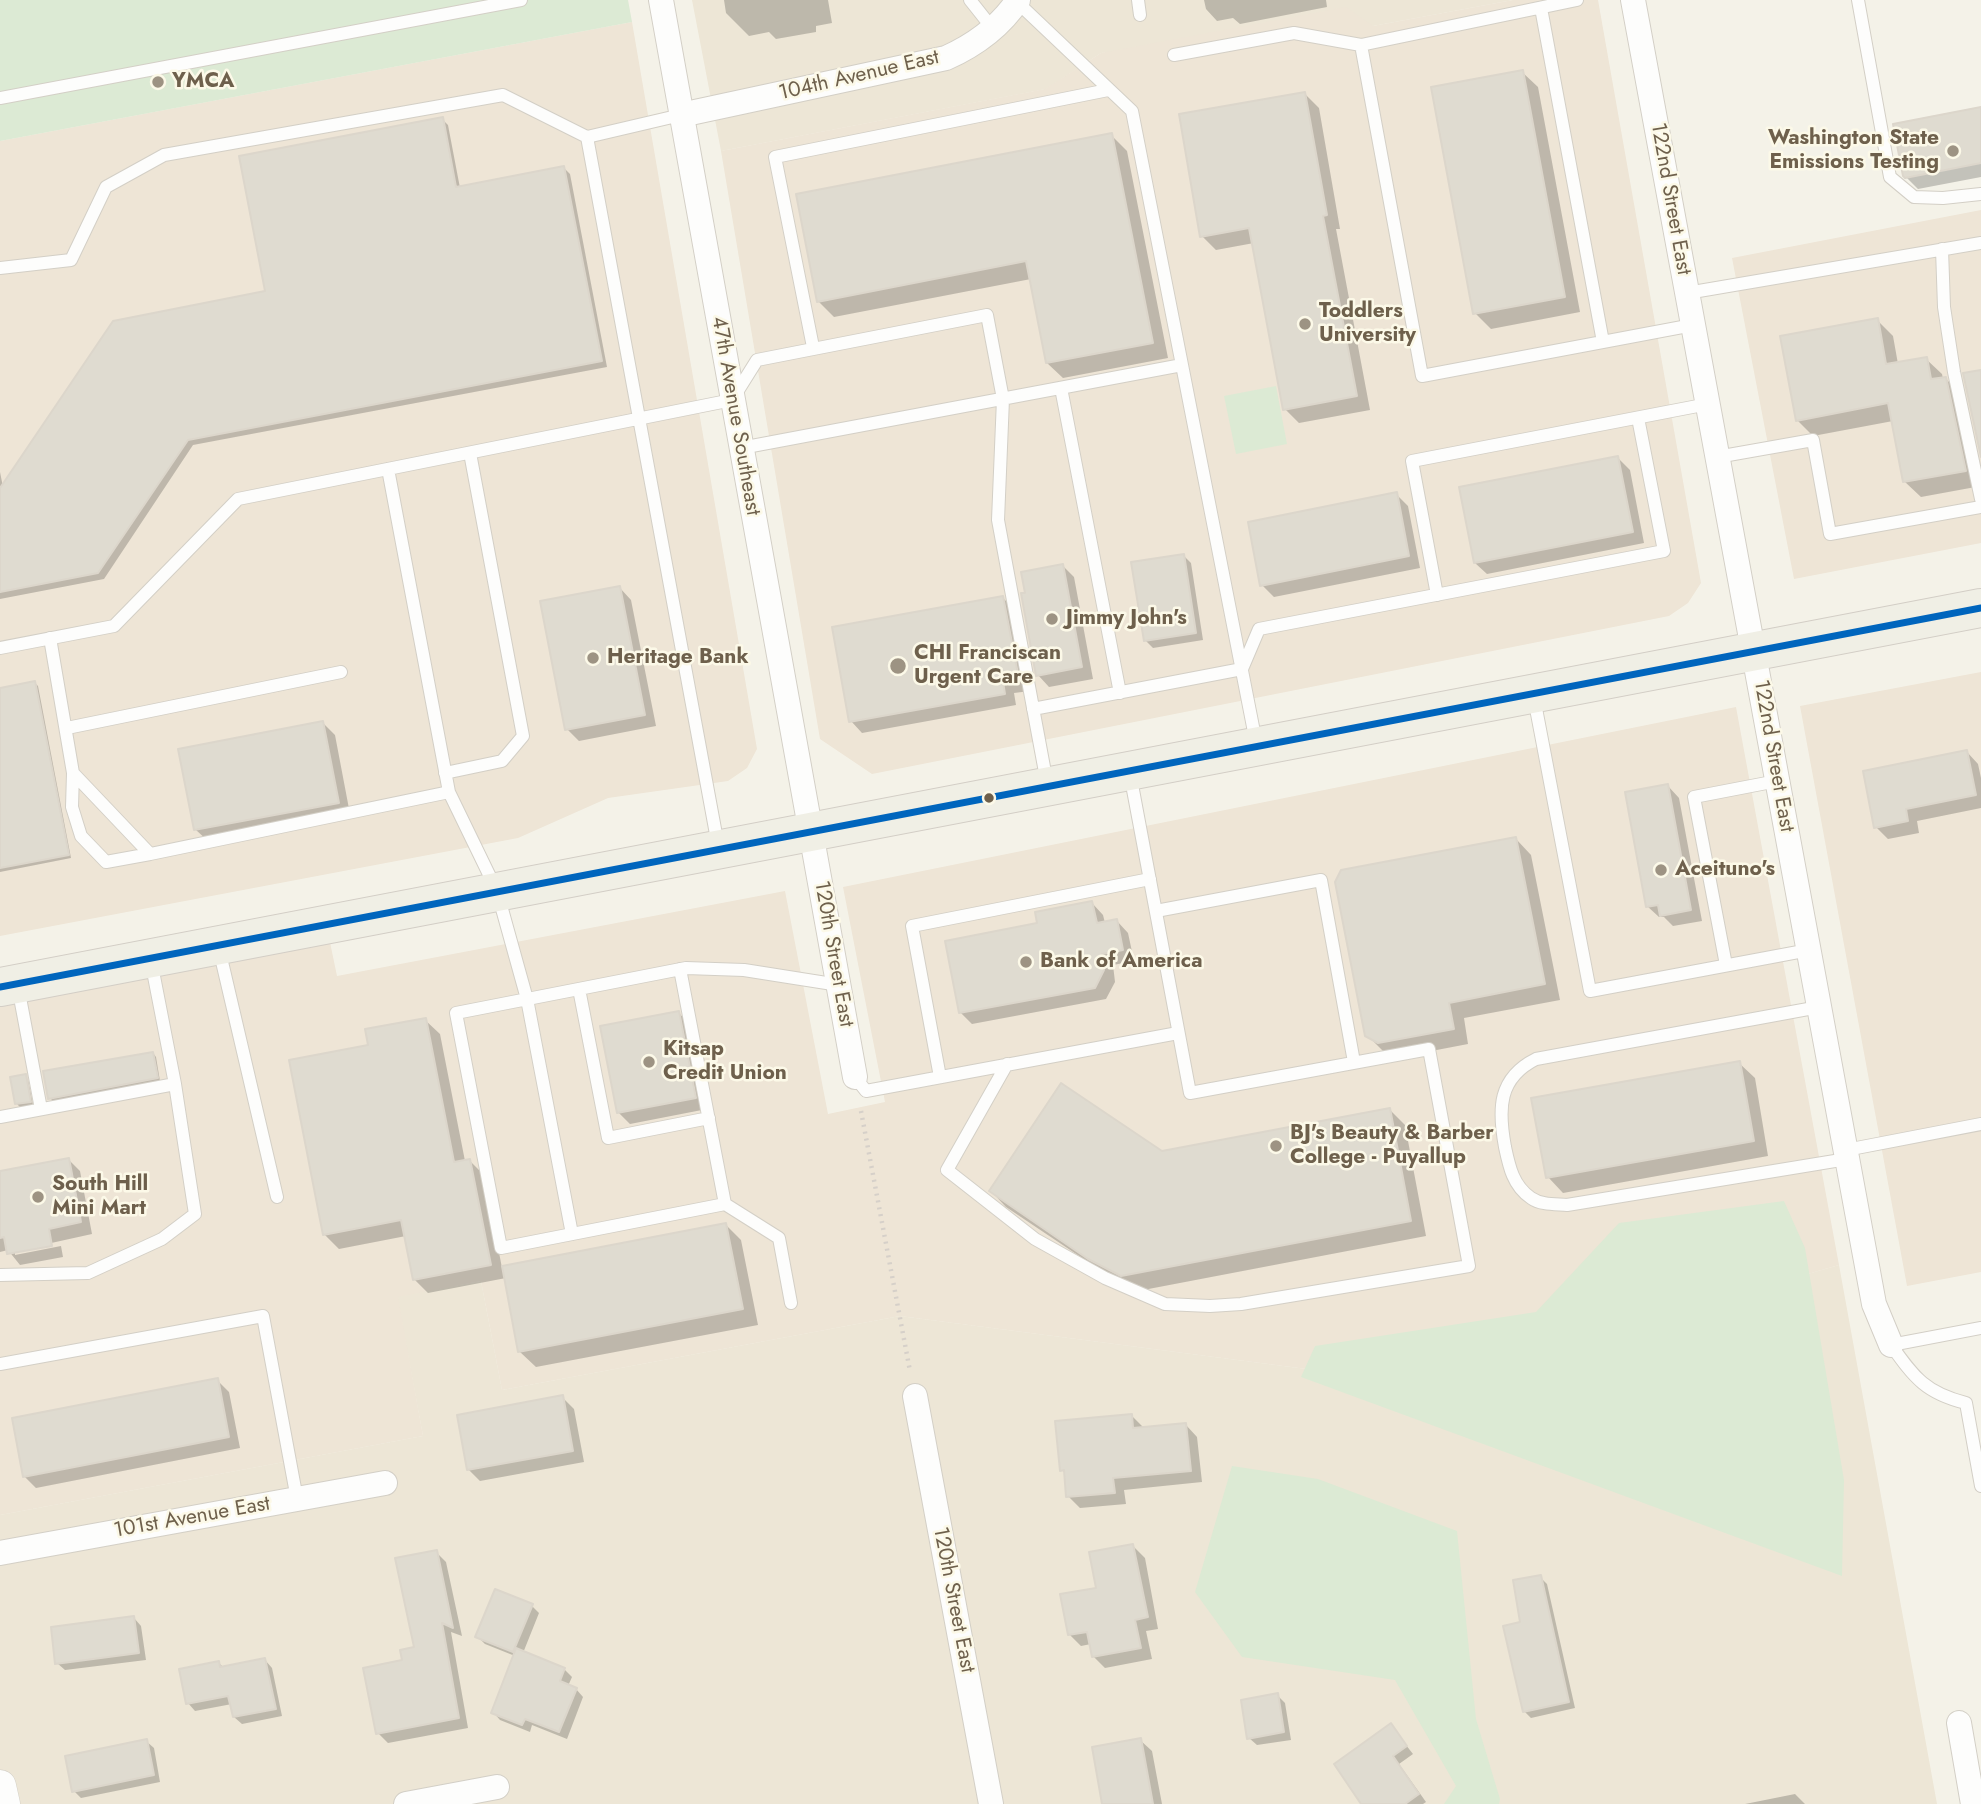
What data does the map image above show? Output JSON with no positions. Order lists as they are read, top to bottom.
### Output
{
  "streets": {
    "street": [
      "104th Avenue East",
      "122nd Street East",
      "47th Avenue Southeast",
      "120th Street East",
      "101st Avenue East"
    ]
  },
  "crossings": [
    ["104th Avenue East", "47th Avenue Southeast"],
    ["47th Avenue Southeast", "120th Street East"]
  ],
  "places": [
    "YMCA",
    "Washington State Emissions Testing",
    "Toddlers University",
    "Jimmy John's",
    "Heritage Bank",
    "CHI Franciscan Urgent Care",
    "Aceituno's",
    "Bank of America",
    "Kitsap Credit Union",
    "BJ's Beauty & Barber College - Puyallup",
    "South Hill Mini Mart"
  ]
}
